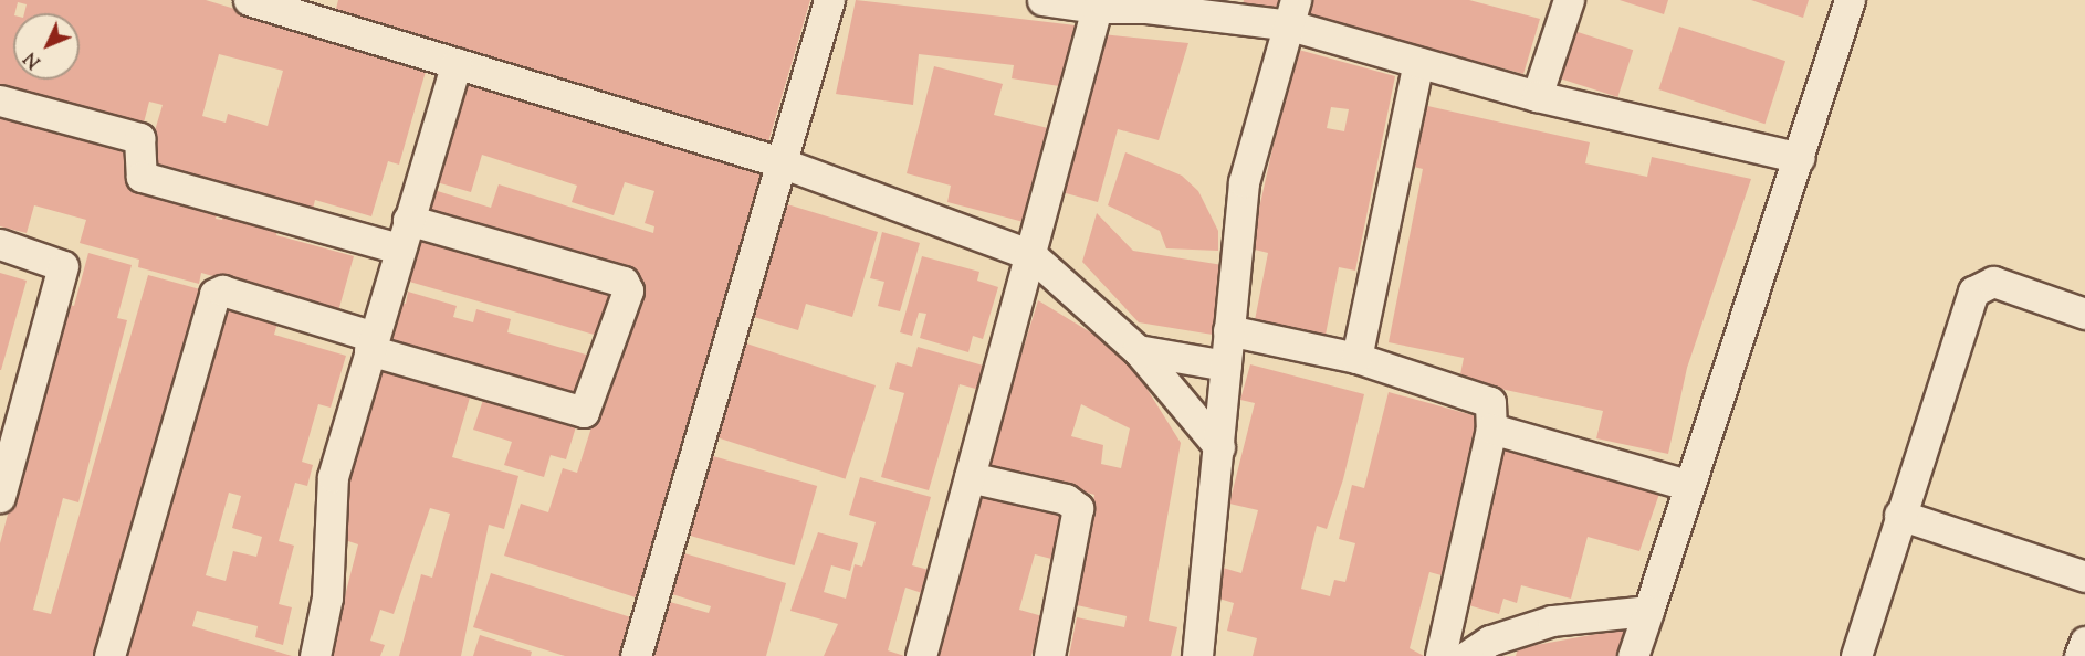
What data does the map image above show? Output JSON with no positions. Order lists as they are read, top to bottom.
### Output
{
  "north": "bottom left"
}
